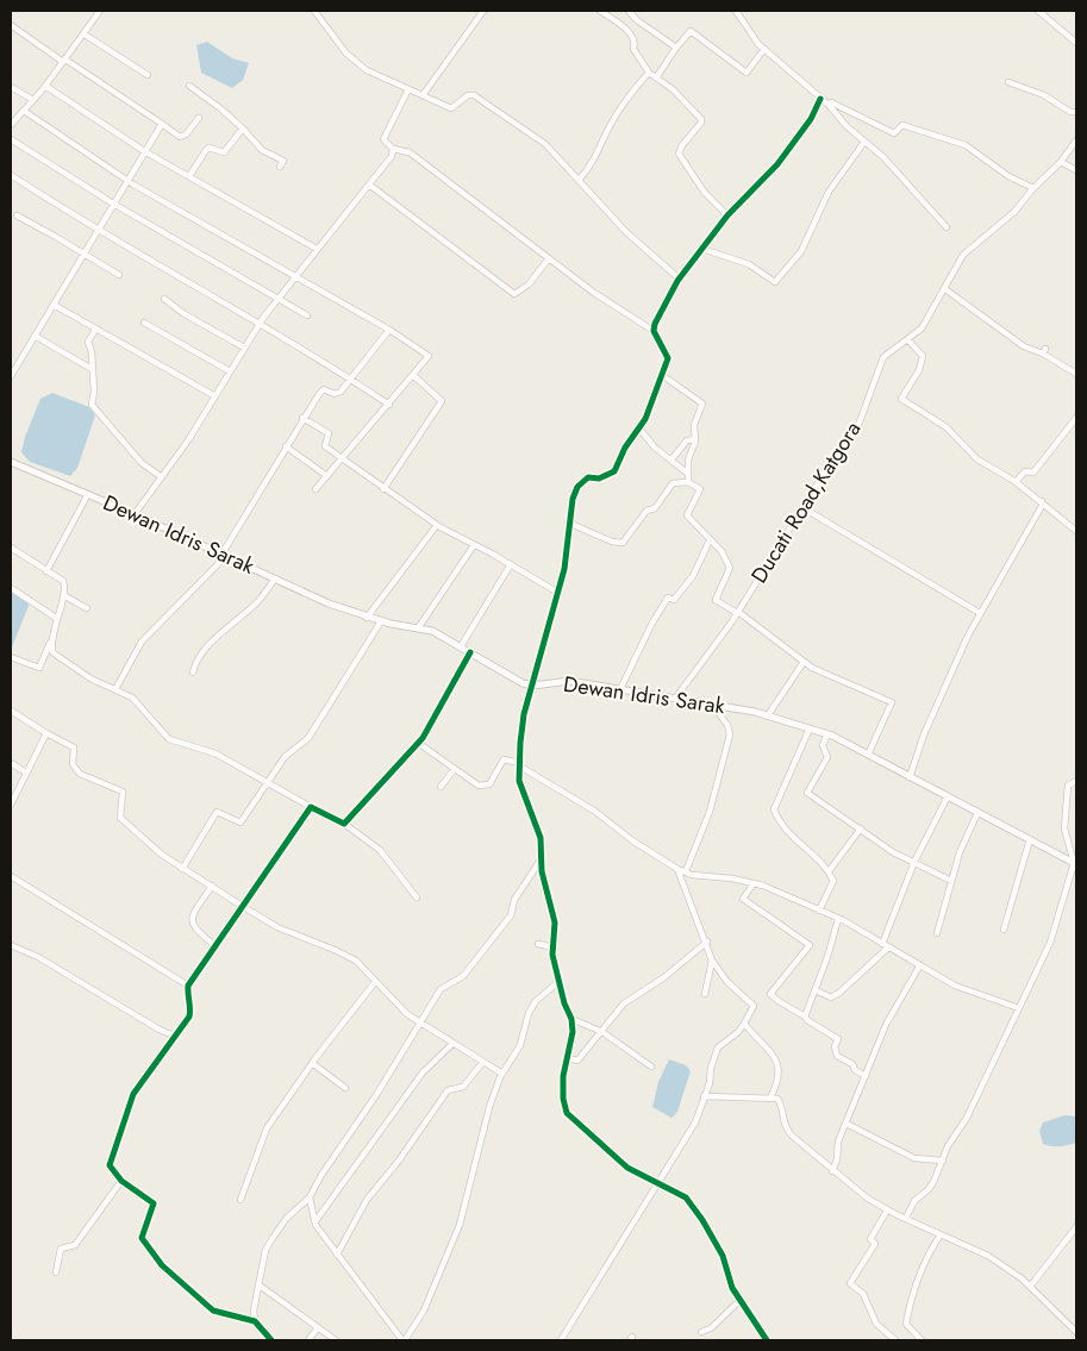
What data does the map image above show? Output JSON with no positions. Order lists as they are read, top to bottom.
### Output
{
  "streets": {
    "main road": ["Dewan Idris Sarak"],
    "street": ["Ducati Road,Katgora"]
  },
  "crossings": [
    ["Ducati Road,Katgora", "Dewan Idris Sarak"]
  ]
}
